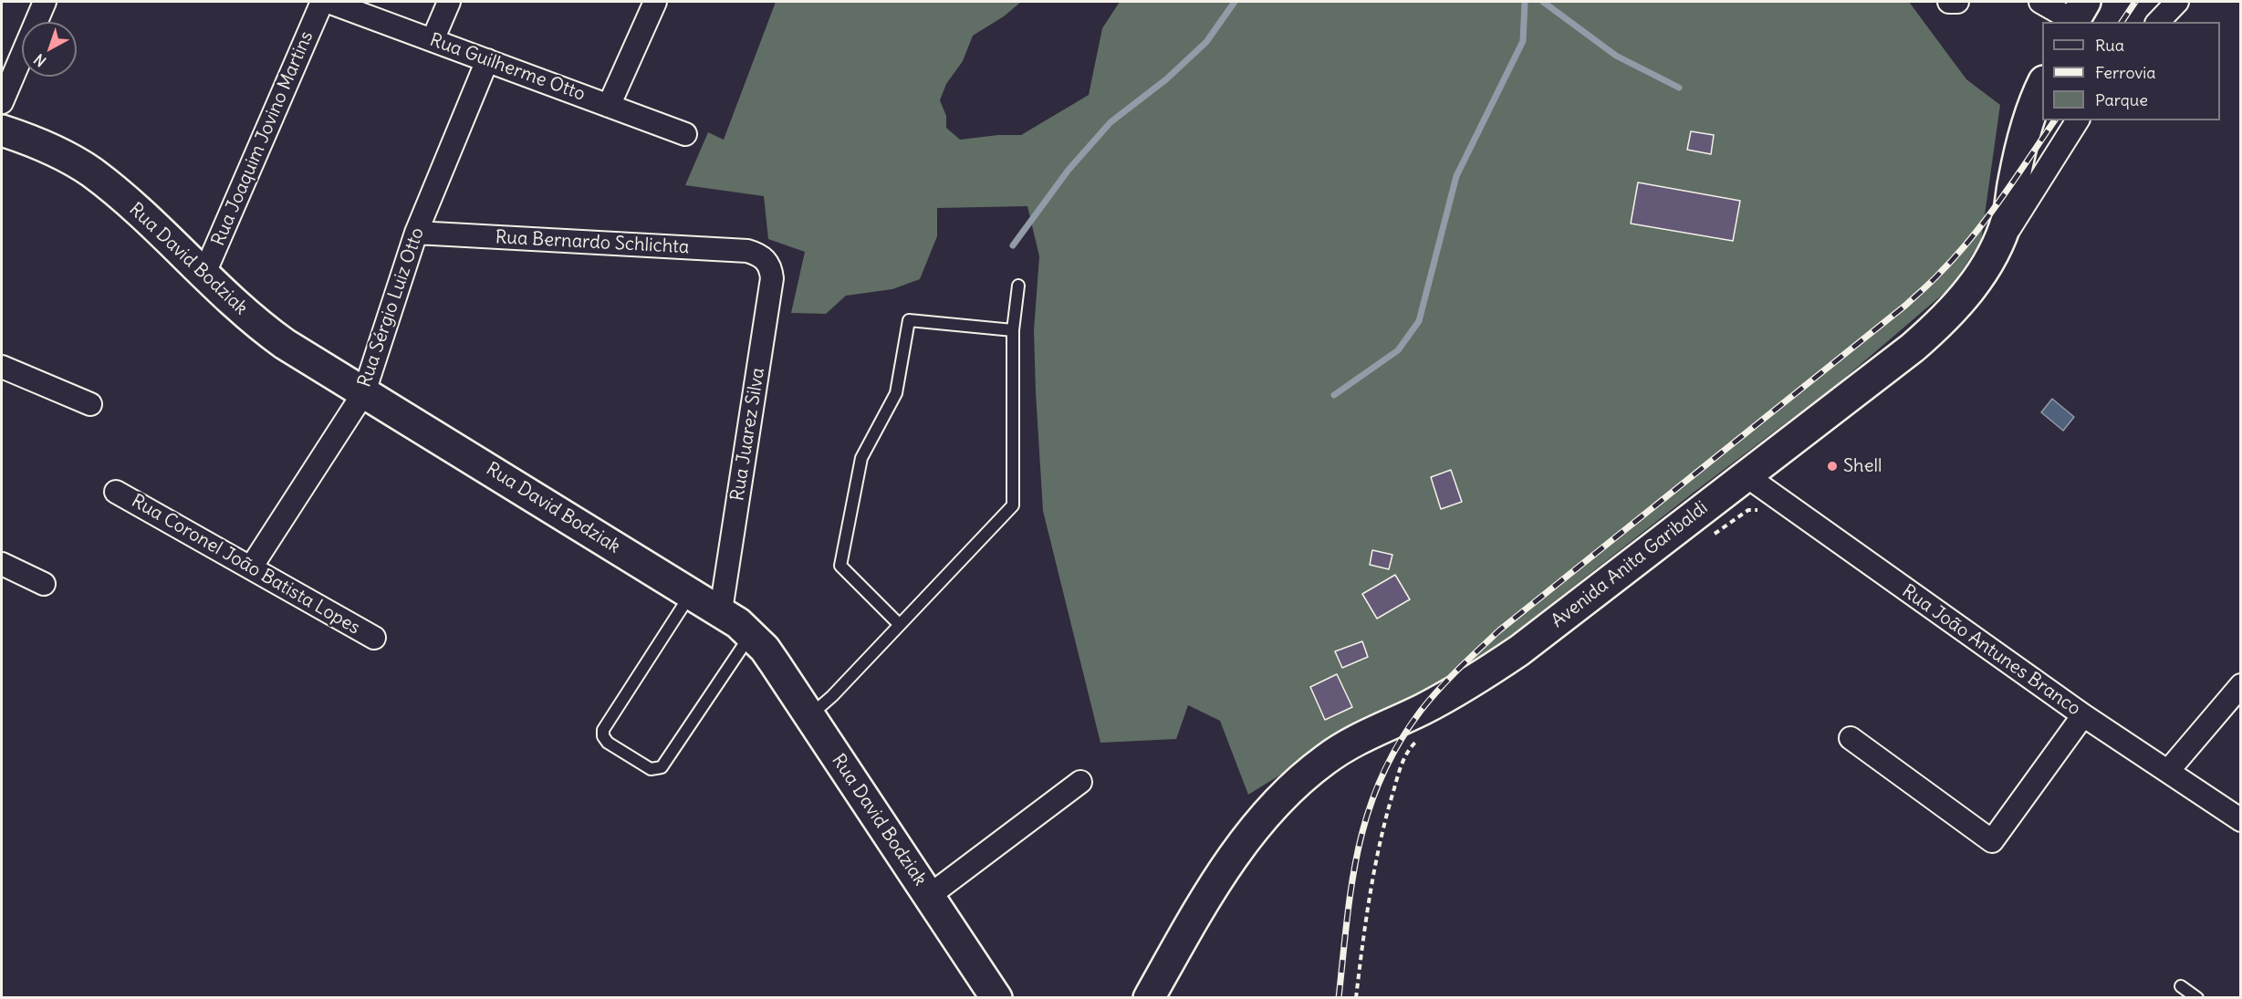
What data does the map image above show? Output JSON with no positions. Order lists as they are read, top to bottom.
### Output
{
  "streets": {
    "street": [
      "Rua Guilherme Otto",
      "Rua Joaquim Jovino Martins",
      "Rua Bernardo Schlichta",
      "Rua David Bodziak",
      "Rua Sérgio Luiz Otto",
      "Rua Juarez Silva",
      "Rua Coronel João Batista Lopes",
      "Avenida Anita Garibaldi",
      "Rua João Antunes Branco"
    ]
  },
  "crossings": [
    ["Rua Guilherme Otto", "Rua Sérgio Luiz Otto"],
    ["Rua Joaquim Jovino Martins", "Rua David Bodziak"],
    ["Rua Bernardo Schlichta", "Rua Sérgio Luiz Otto"],
    ["Rua Bernardo Schlichta", "Rua Juarez Silva"],
    ["Rua David Bodziak", "Rua Sérgio Luiz Otto"],
    ["Rua David Bodziak", "Rua Juarez Silva"],
    ["Rua Sérgio Luiz Otto", "Rua Coronel João Batista Lopes"],
    ["Avenida Anita Garibaldi", "Rua João Antunes Branco"]
  ],
  "places": ["Shell"],
  "legend": ["Rua", "Ferrovia", "Parque"],
  "north": "bottom left"
}
